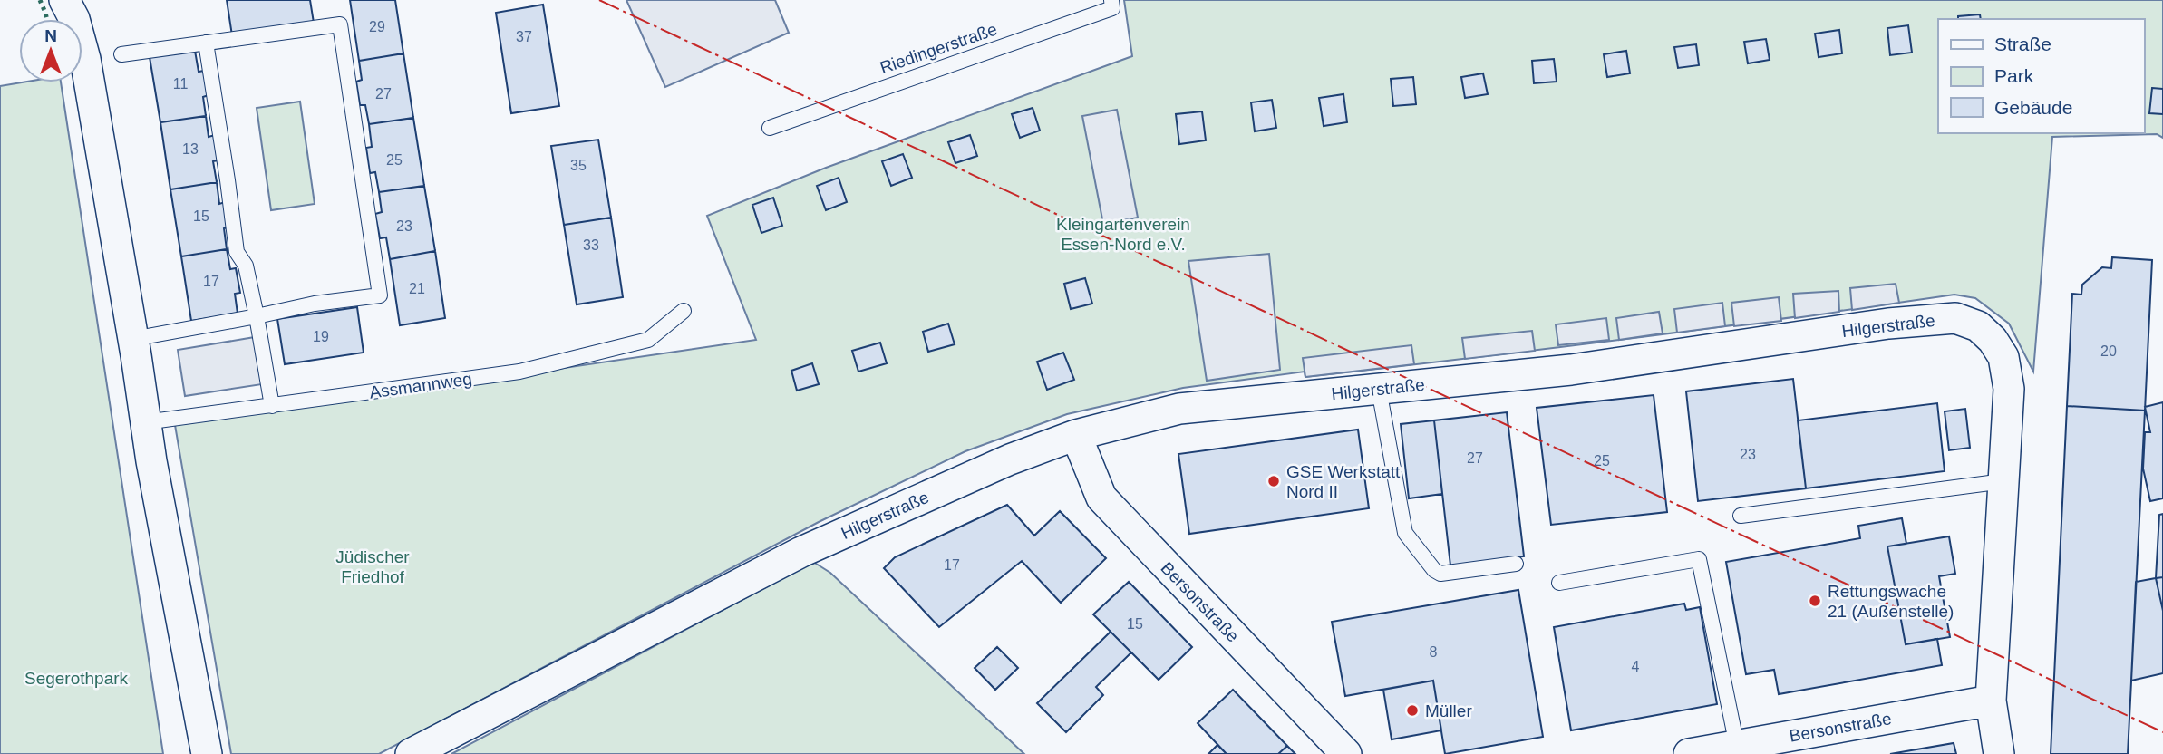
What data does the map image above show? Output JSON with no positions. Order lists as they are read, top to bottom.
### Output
{
  "streets": {
    "street": ["Hilgerstraße", "Bersonstraße"],
    "lane": ["Riedingerstraße", "Assmannweg"]
  },
  "crossings": [
    ["Hilgerstraße", "Bersonstraße"]
  ],
  "parks": ["Kleingartenverein Essen-Nord e.V.", "Jüdischer Friedhof", "Segerothpark"],
  "places": ["GSE Werkstatt Nord II", "Rettungswache 21 (Außenstelle)", "Müller"],
  "house_numbers": [
    "29",
    "37",
    "11",
    "27",
    "13",
    "25",
    "35",
    "15",
    "23",
    "33",
    "17",
    "21",
    "19",
    "20",
    "23",
    "27",
    "25",
    "17",
    "15",
    "8",
    "4"
  ],
  "legend": ["Straße", "Park", "Gebäude"],
  "north": "top"
}
